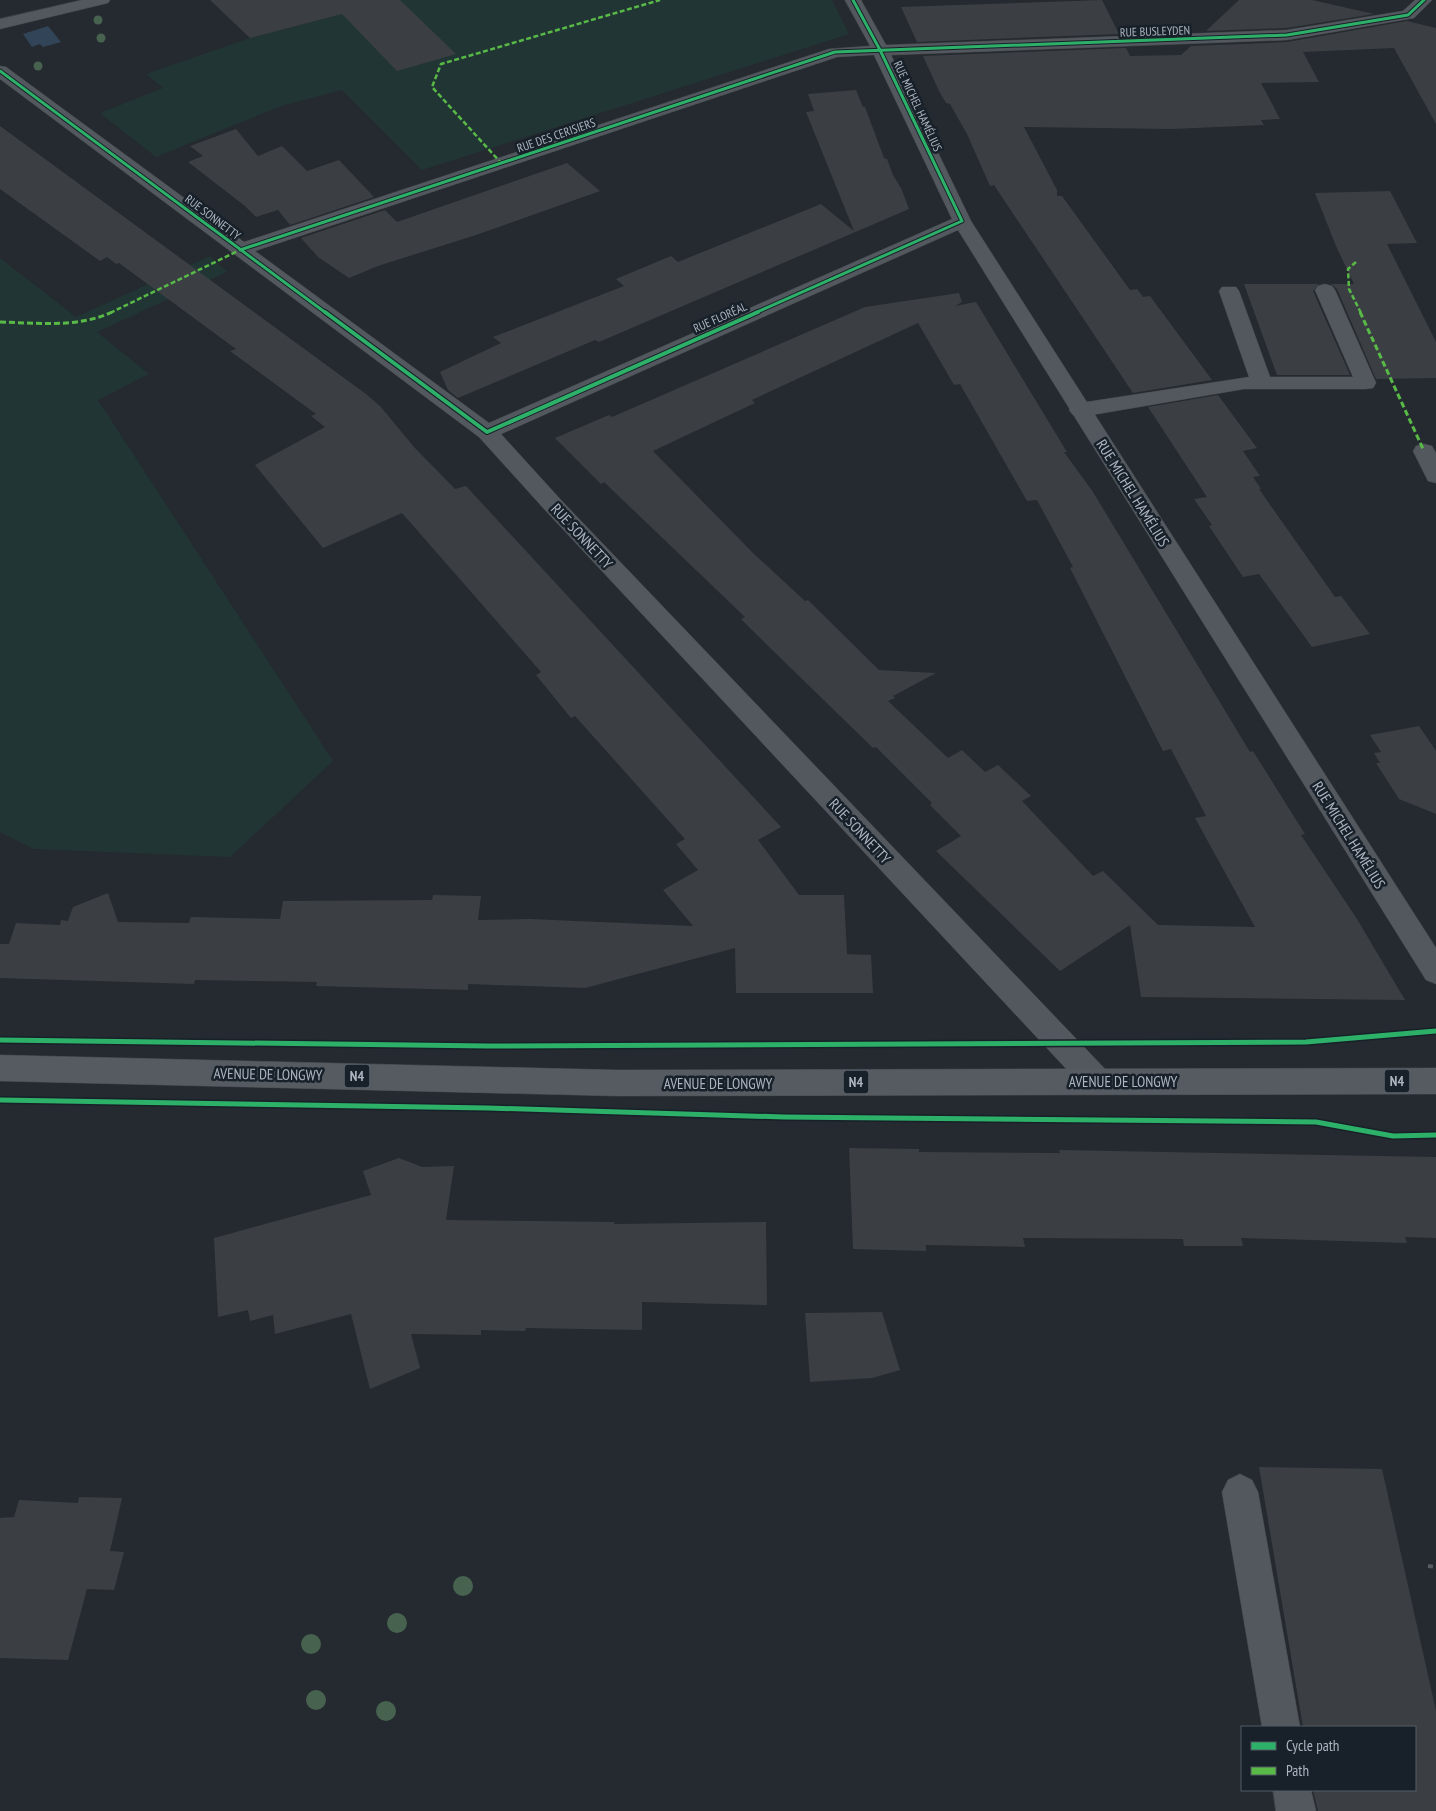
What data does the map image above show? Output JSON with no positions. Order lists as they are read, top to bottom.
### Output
{
  "streets": {
    "main road": ["AVENUE DE LONGWY", "N4"],
    "street": [
      "RUE BUSLEYDEN",
      "RUE MICHEL HAMÉLIUS",
      "RUE DES CERISIERS",
      "RUE SONNETTY",
      "RUE FLORÉAL"
    ]
  },
  "crossings": [
    ["RUE BUSLEYDEN", "RUE MICHEL HAMÉLIUS"],
    ["RUE BUSLEYDEN", "RUE DES CERISIERS"],
    ["RUE MICHEL HAMÉLIUS", "RUE DES CERISIERS"],
    ["RUE MICHEL HAMÉLIUS", "RUE FLORÉAL"],
    ["RUE DES CERISIERS", "RUE SONNETTY"],
    ["RUE SONNETTY", "RUE FLORÉAL"],
    ["RUE SONNETTY", "AVENUE DE LONGWY"]
  ],
  "legend": ["Cycle path", "Path"]
}
